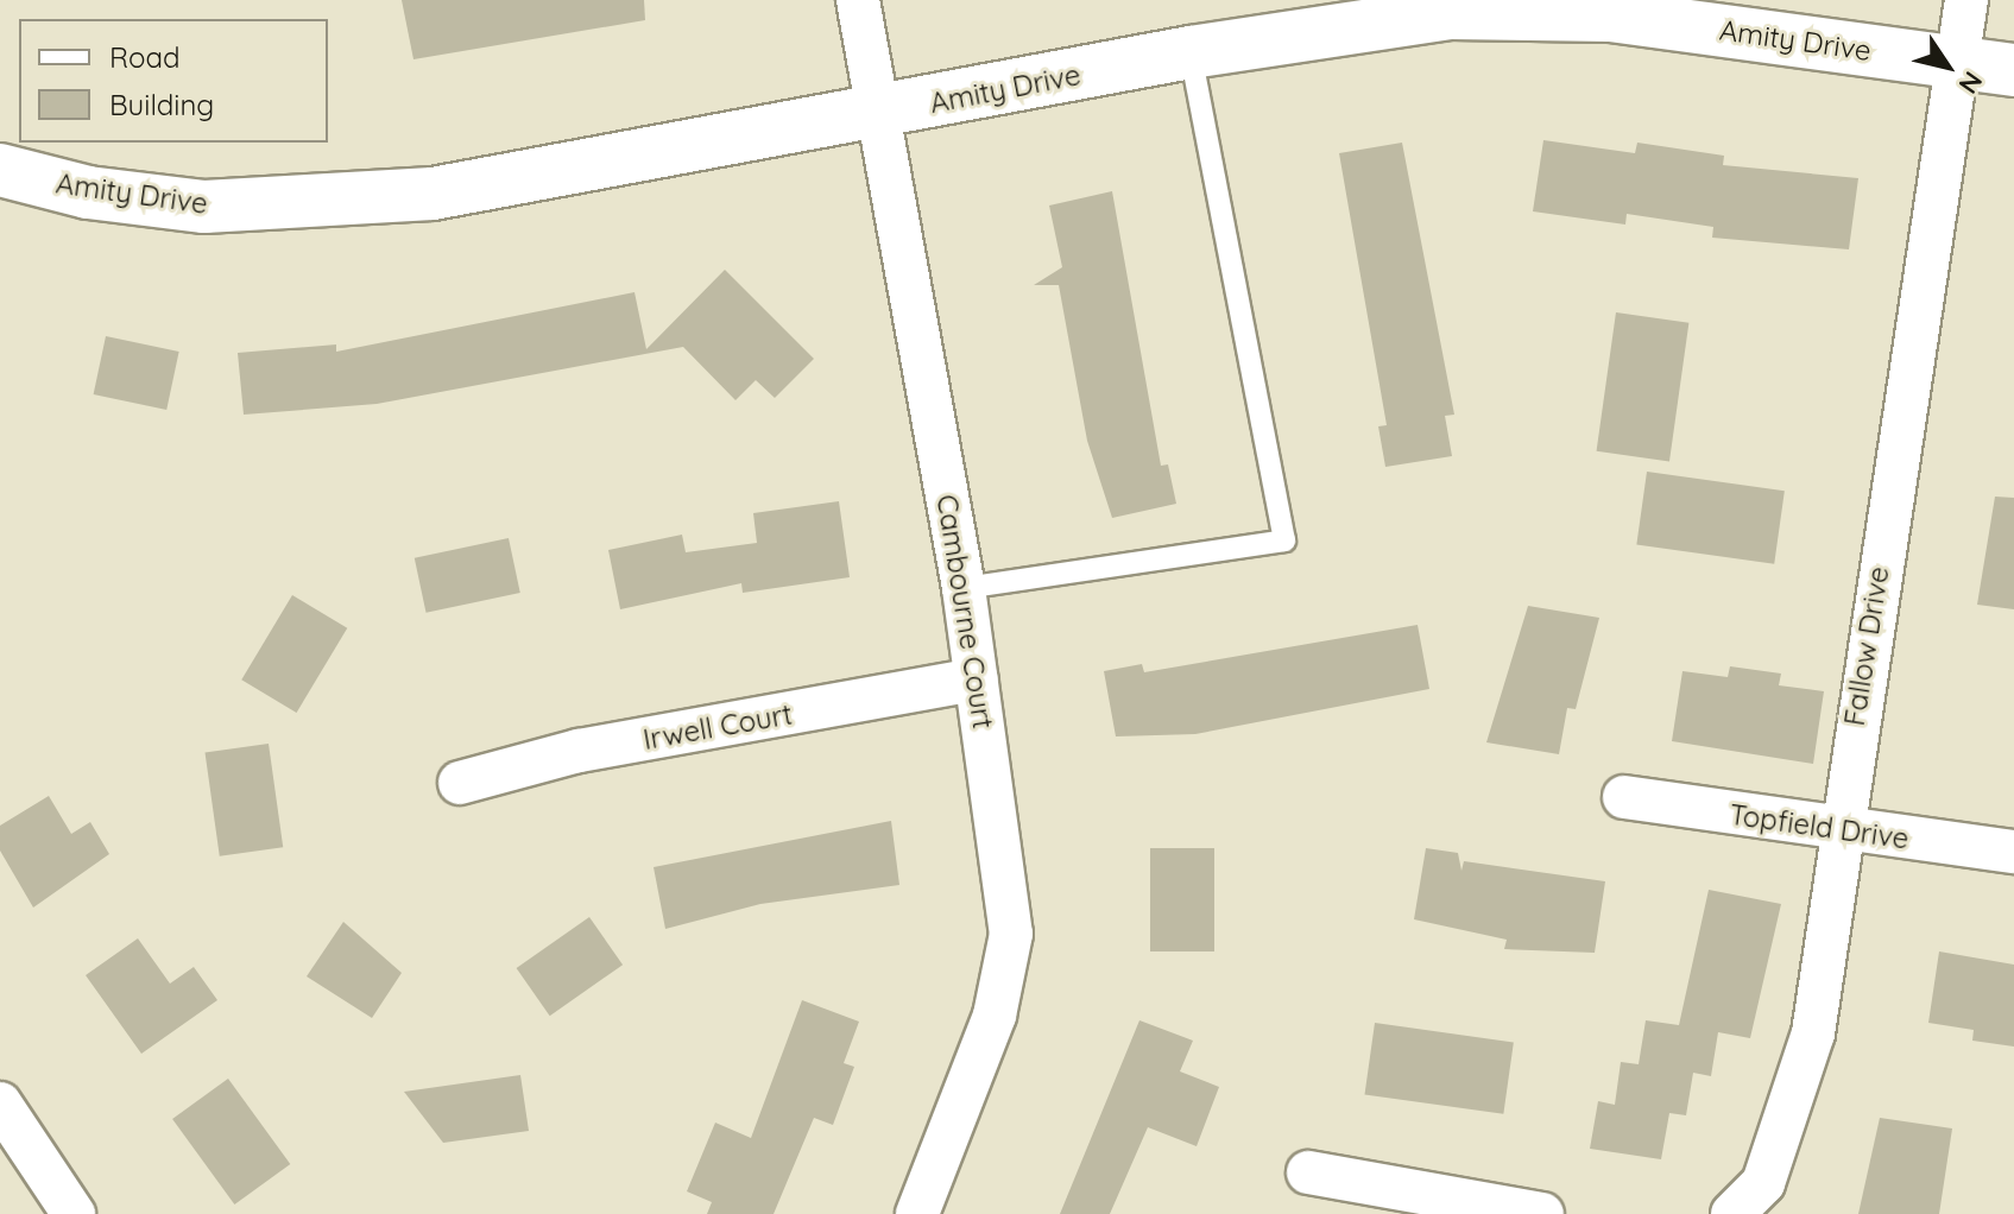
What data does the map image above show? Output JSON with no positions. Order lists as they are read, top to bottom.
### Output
{
  "streets": {
    "street": [
      "Amity Drive",
      "Cambourne Court",
      "Fallow Drive",
      "Irwell Court",
      "Topfield Drive"
    ]
  },
  "crossings": [
    ["Amity Drive", "Cambourne Court"],
    ["Amity Drive", "Fallow Drive"],
    ["Cambourne Court", "Irwell Court"],
    ["Fallow Drive", "Topfield Drive"]
  ],
  "legend": ["Road", "Building"],
  "north": "bottom right"
}
